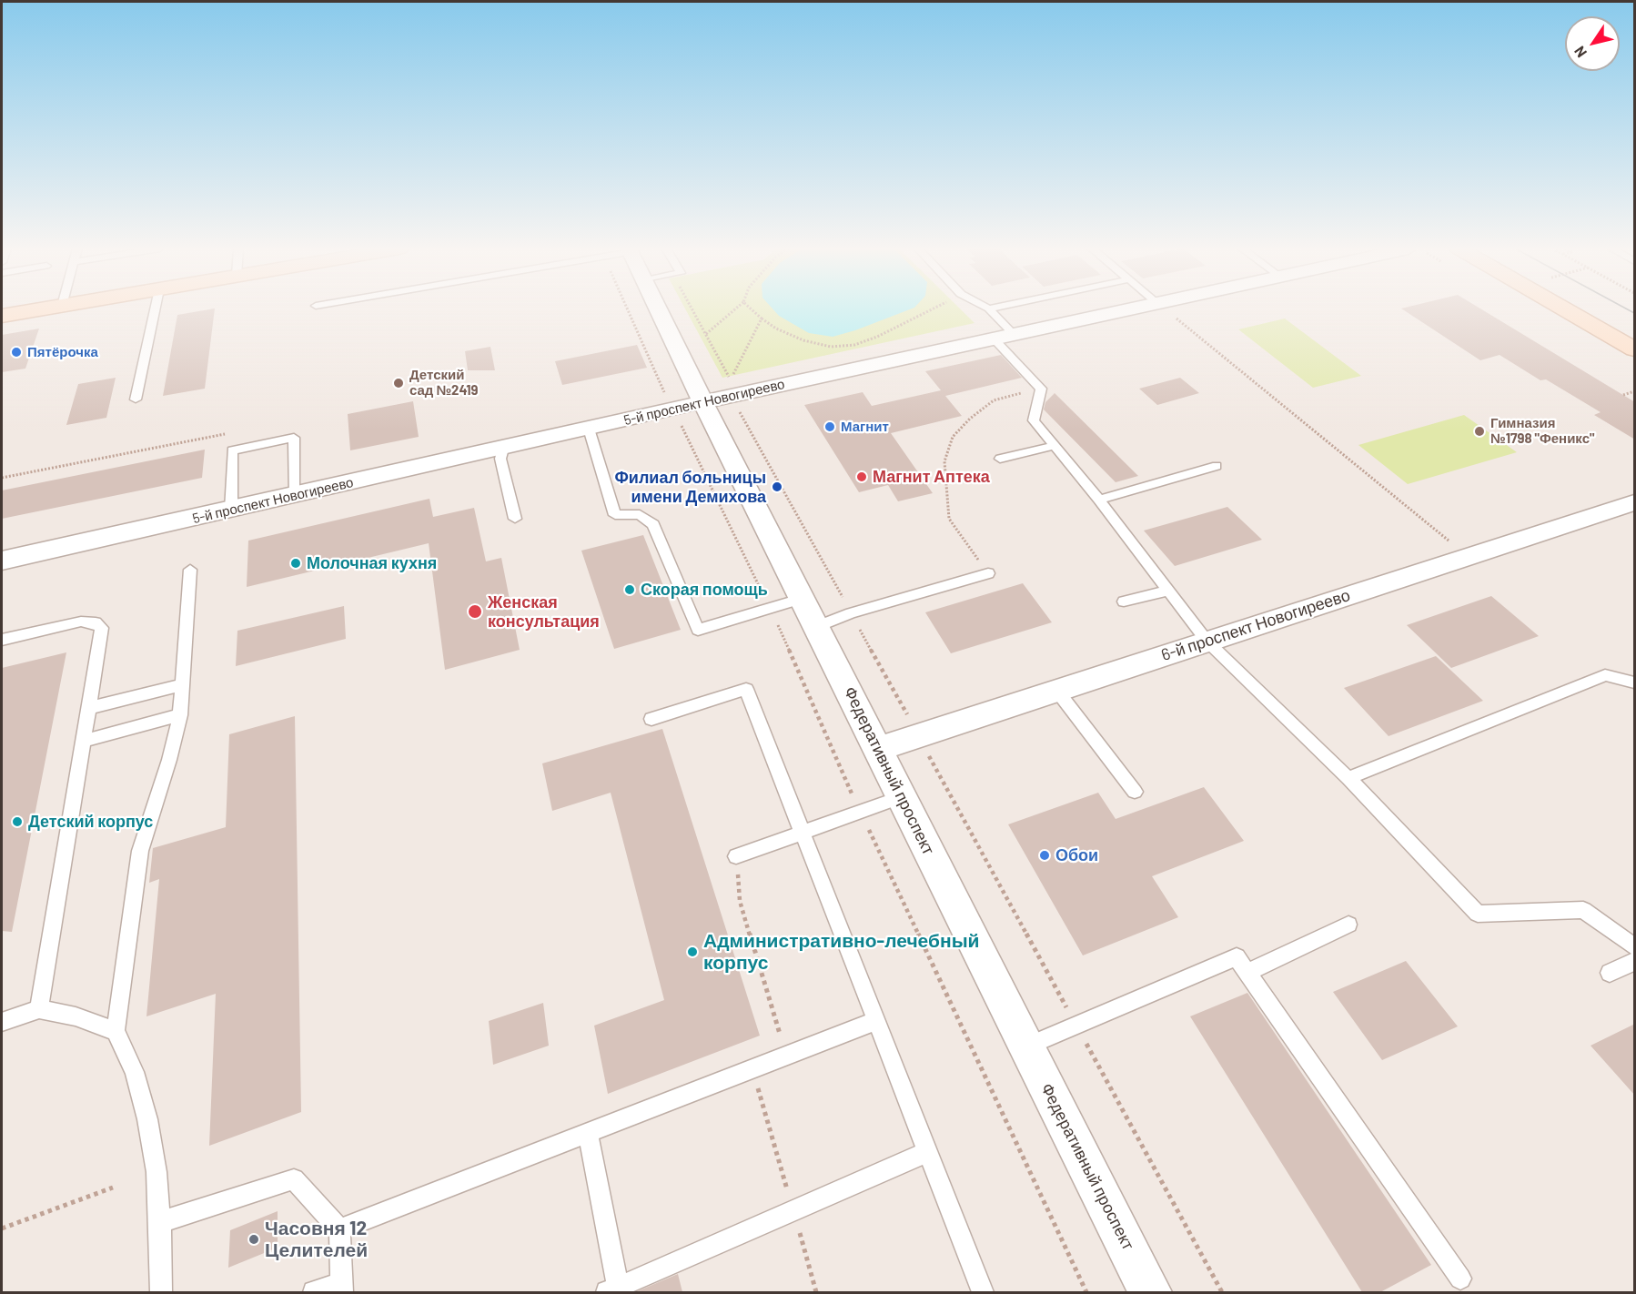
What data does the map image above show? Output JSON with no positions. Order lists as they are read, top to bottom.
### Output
{
  "streets": {
    "street": ["5-й проспект Новогиреево", "6-й проспект Новогиреево", "Федеративный проспект"]
  },
  "crossings": [
    ["5-й проспект Новогиреево", "Федеративный проспект"],
    ["6-й проспект Новогиреево", "Федеративный проспект"]
  ],
  "places": [
    "Пятёрочка",
    "Детский сад №2419",
    "Магнит",
    "Гимназия №1798 \"Феникс\"",
    "Магнит Аптека",
    "Филиал больницы имени Демихова",
    "Молочная кухня",
    "Скорая помощь",
    "Женская консультация",
    "Детский корпус",
    "Обои",
    "Административно-лечебный корпус",
    "Часовня 12 Целителей"
  ],
  "north": "bottom left"
}
